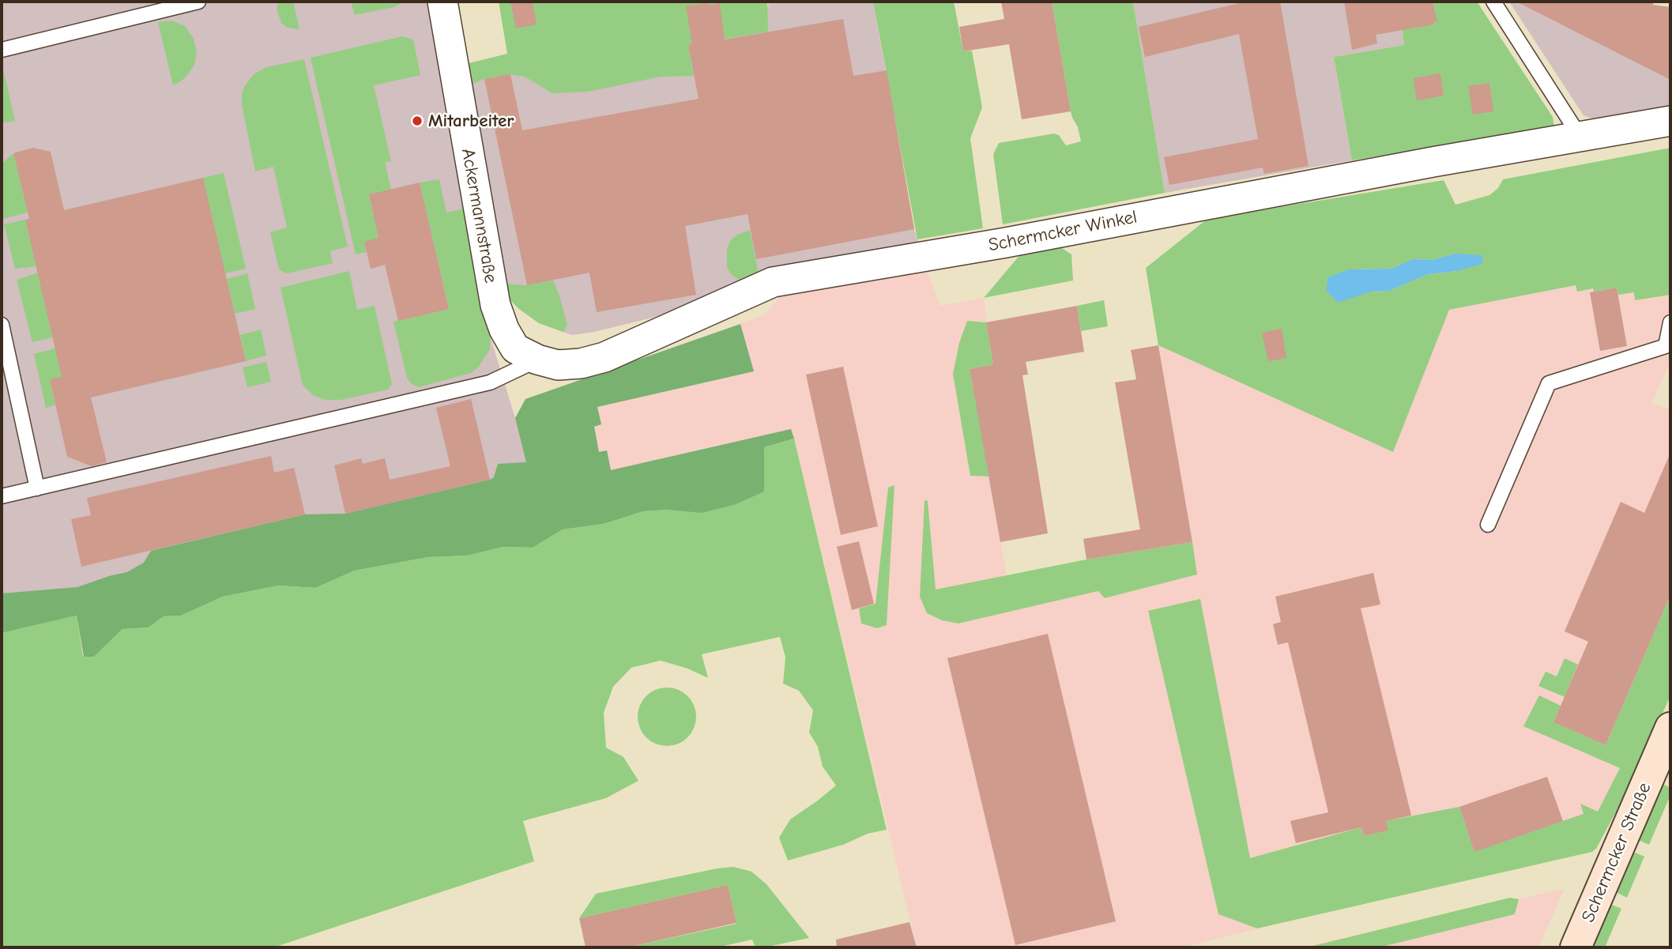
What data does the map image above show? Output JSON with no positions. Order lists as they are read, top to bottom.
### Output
{
  "streets": {
    "main road": ["Schermcker Straße"],
    "street": ["Ackermannstraße", "Schermcker Winkel"]
  },
  "crossings": [
    ["Ackermannstraße", "Schermcker Winkel"]
  ],
  "places": ["Mitarbeiter"]
}
